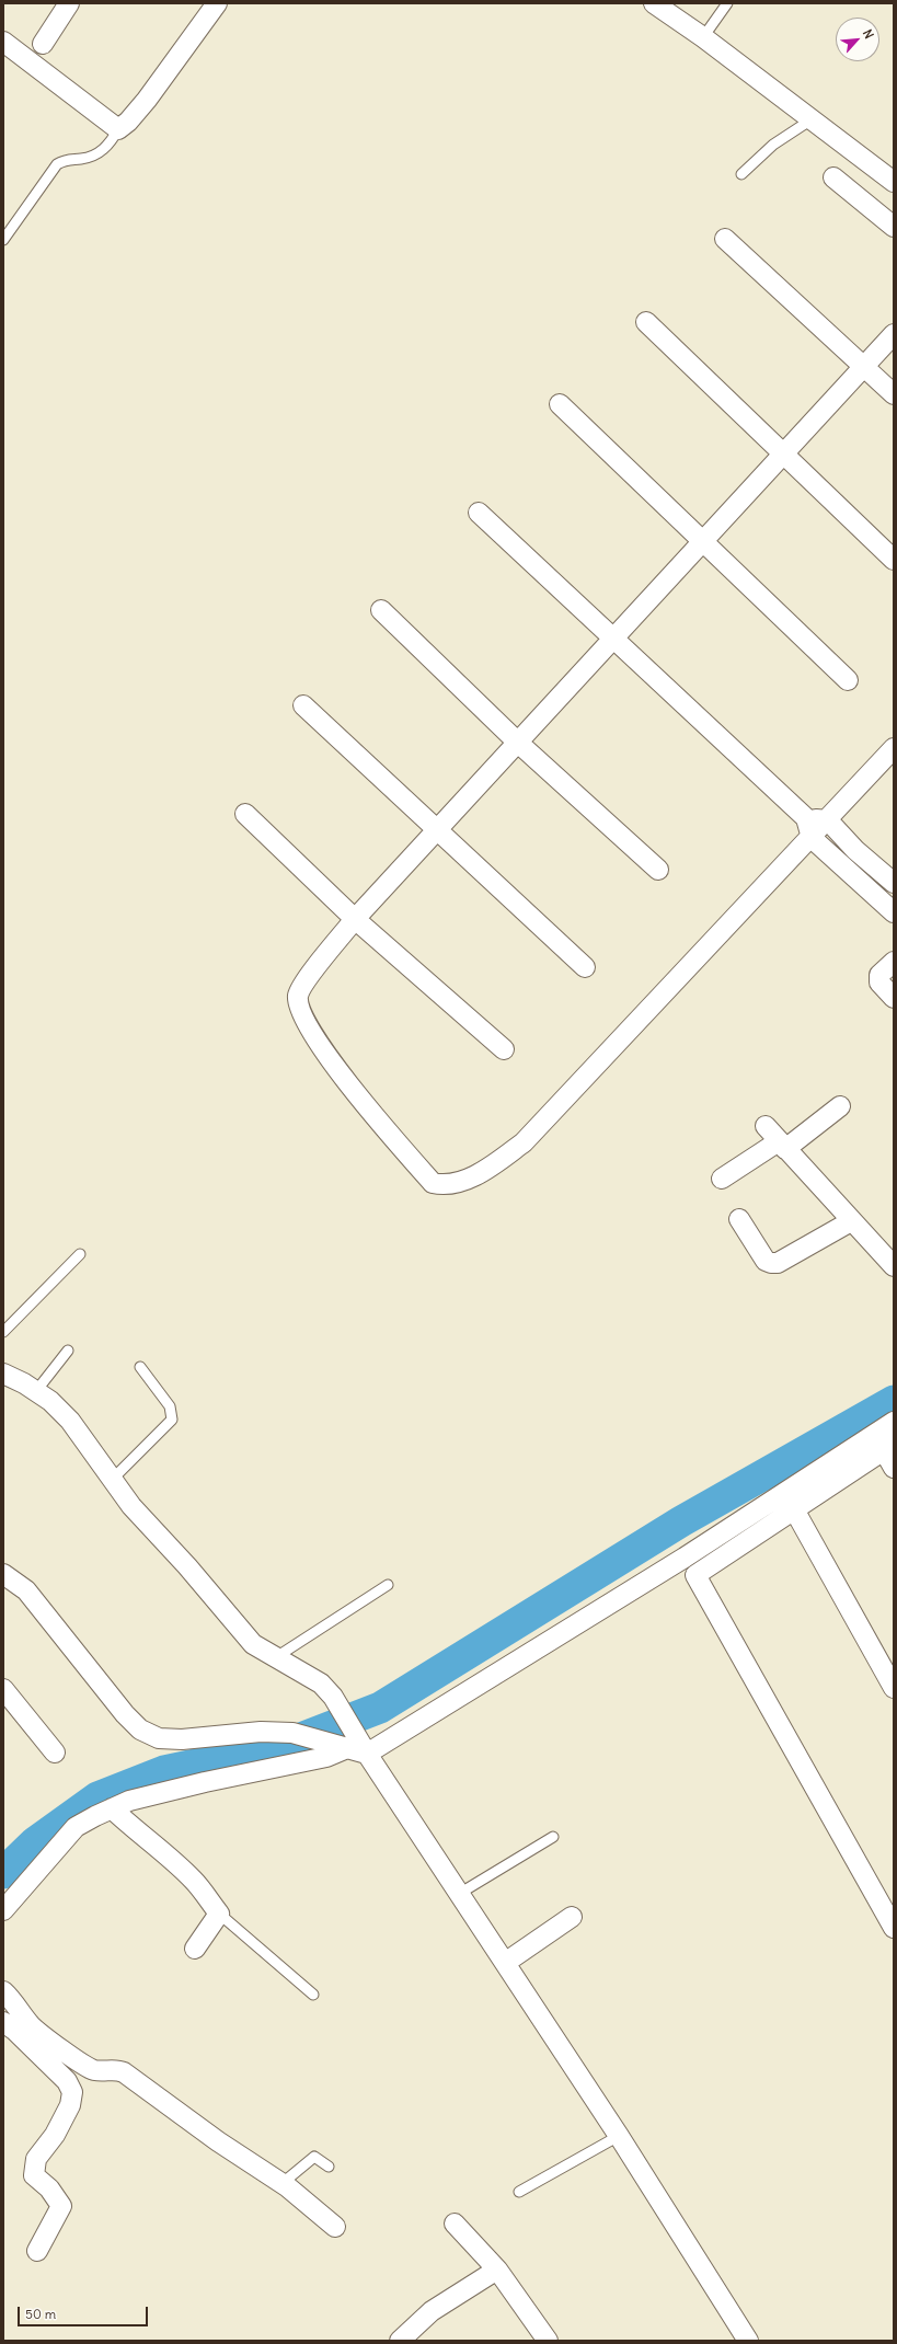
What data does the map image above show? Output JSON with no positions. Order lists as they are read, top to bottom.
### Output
{
  "scale_bar": "50 m",
  "north": "top right"
}
